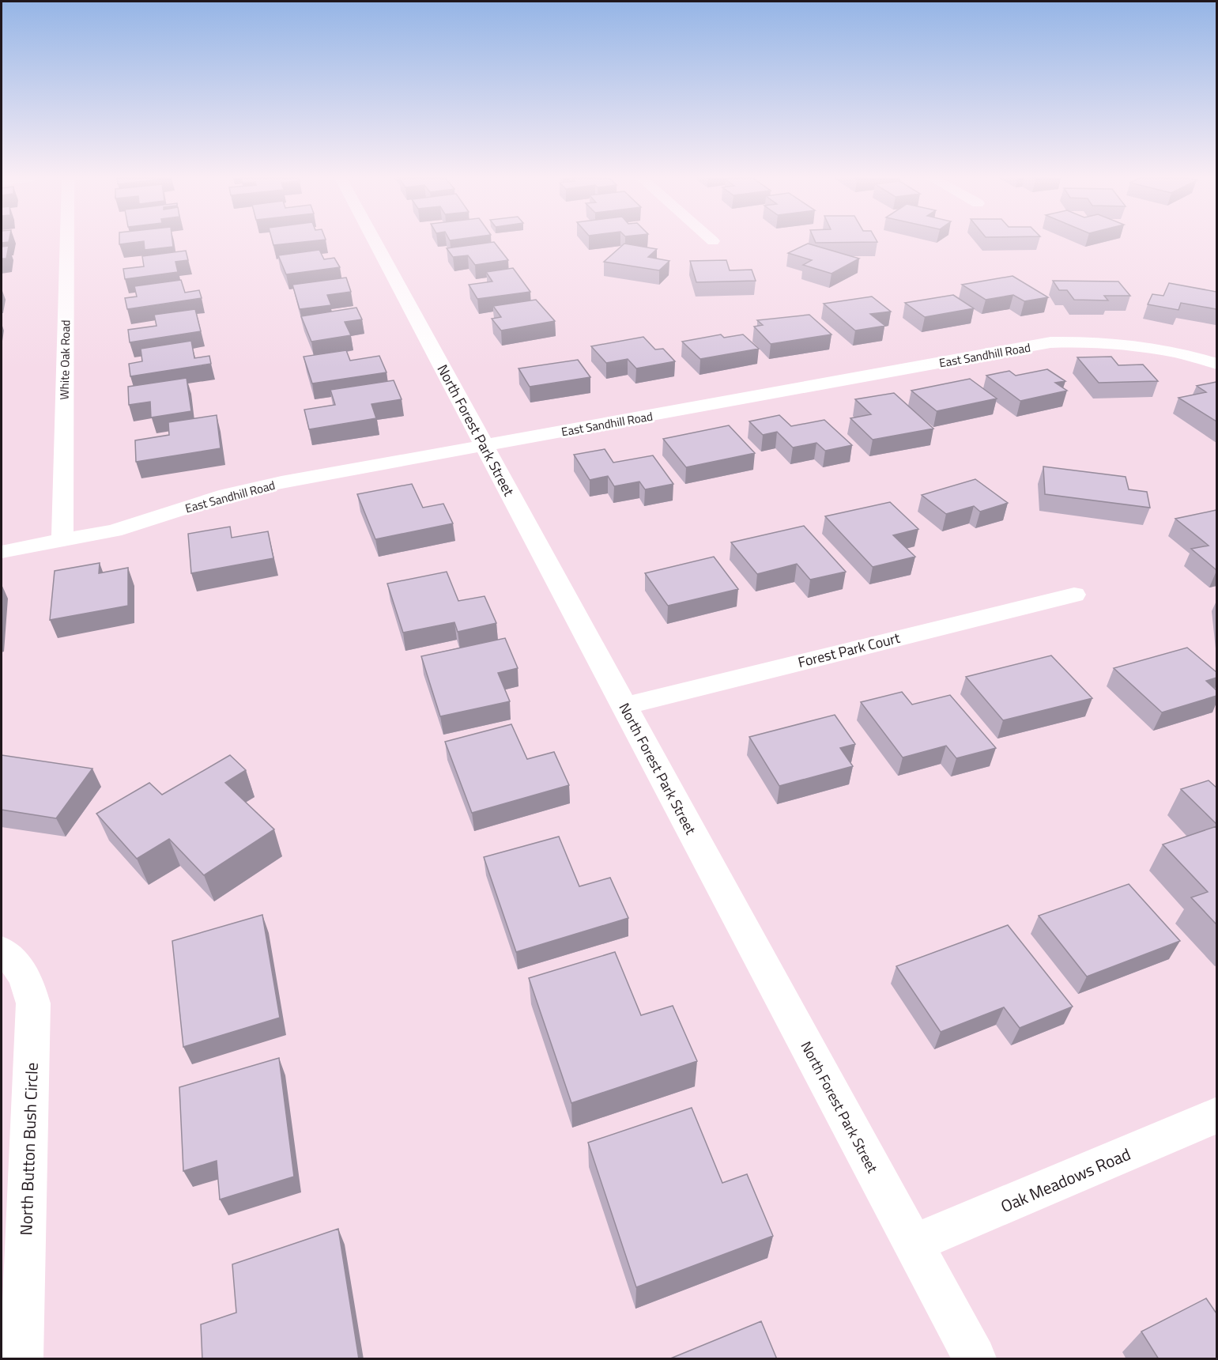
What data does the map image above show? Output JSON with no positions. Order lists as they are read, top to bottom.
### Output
{
  "streets": {
    "street": [
      "East Sandhill Road",
      "White Oak Road",
      "North Forest Park Street",
      "Forest Park Court",
      "North Button Bush Circle",
      "Oak Meadows Road"
    ]
  },
  "crossings": [
    ["East Sandhill Road", "White Oak Road"],
    ["East Sandhill Road", "North Forest Park Street"],
    ["North Forest Park Street", "Forest Park Court"],
    ["North Forest Park Street", "Oak Meadows Road"]
  ]
}
